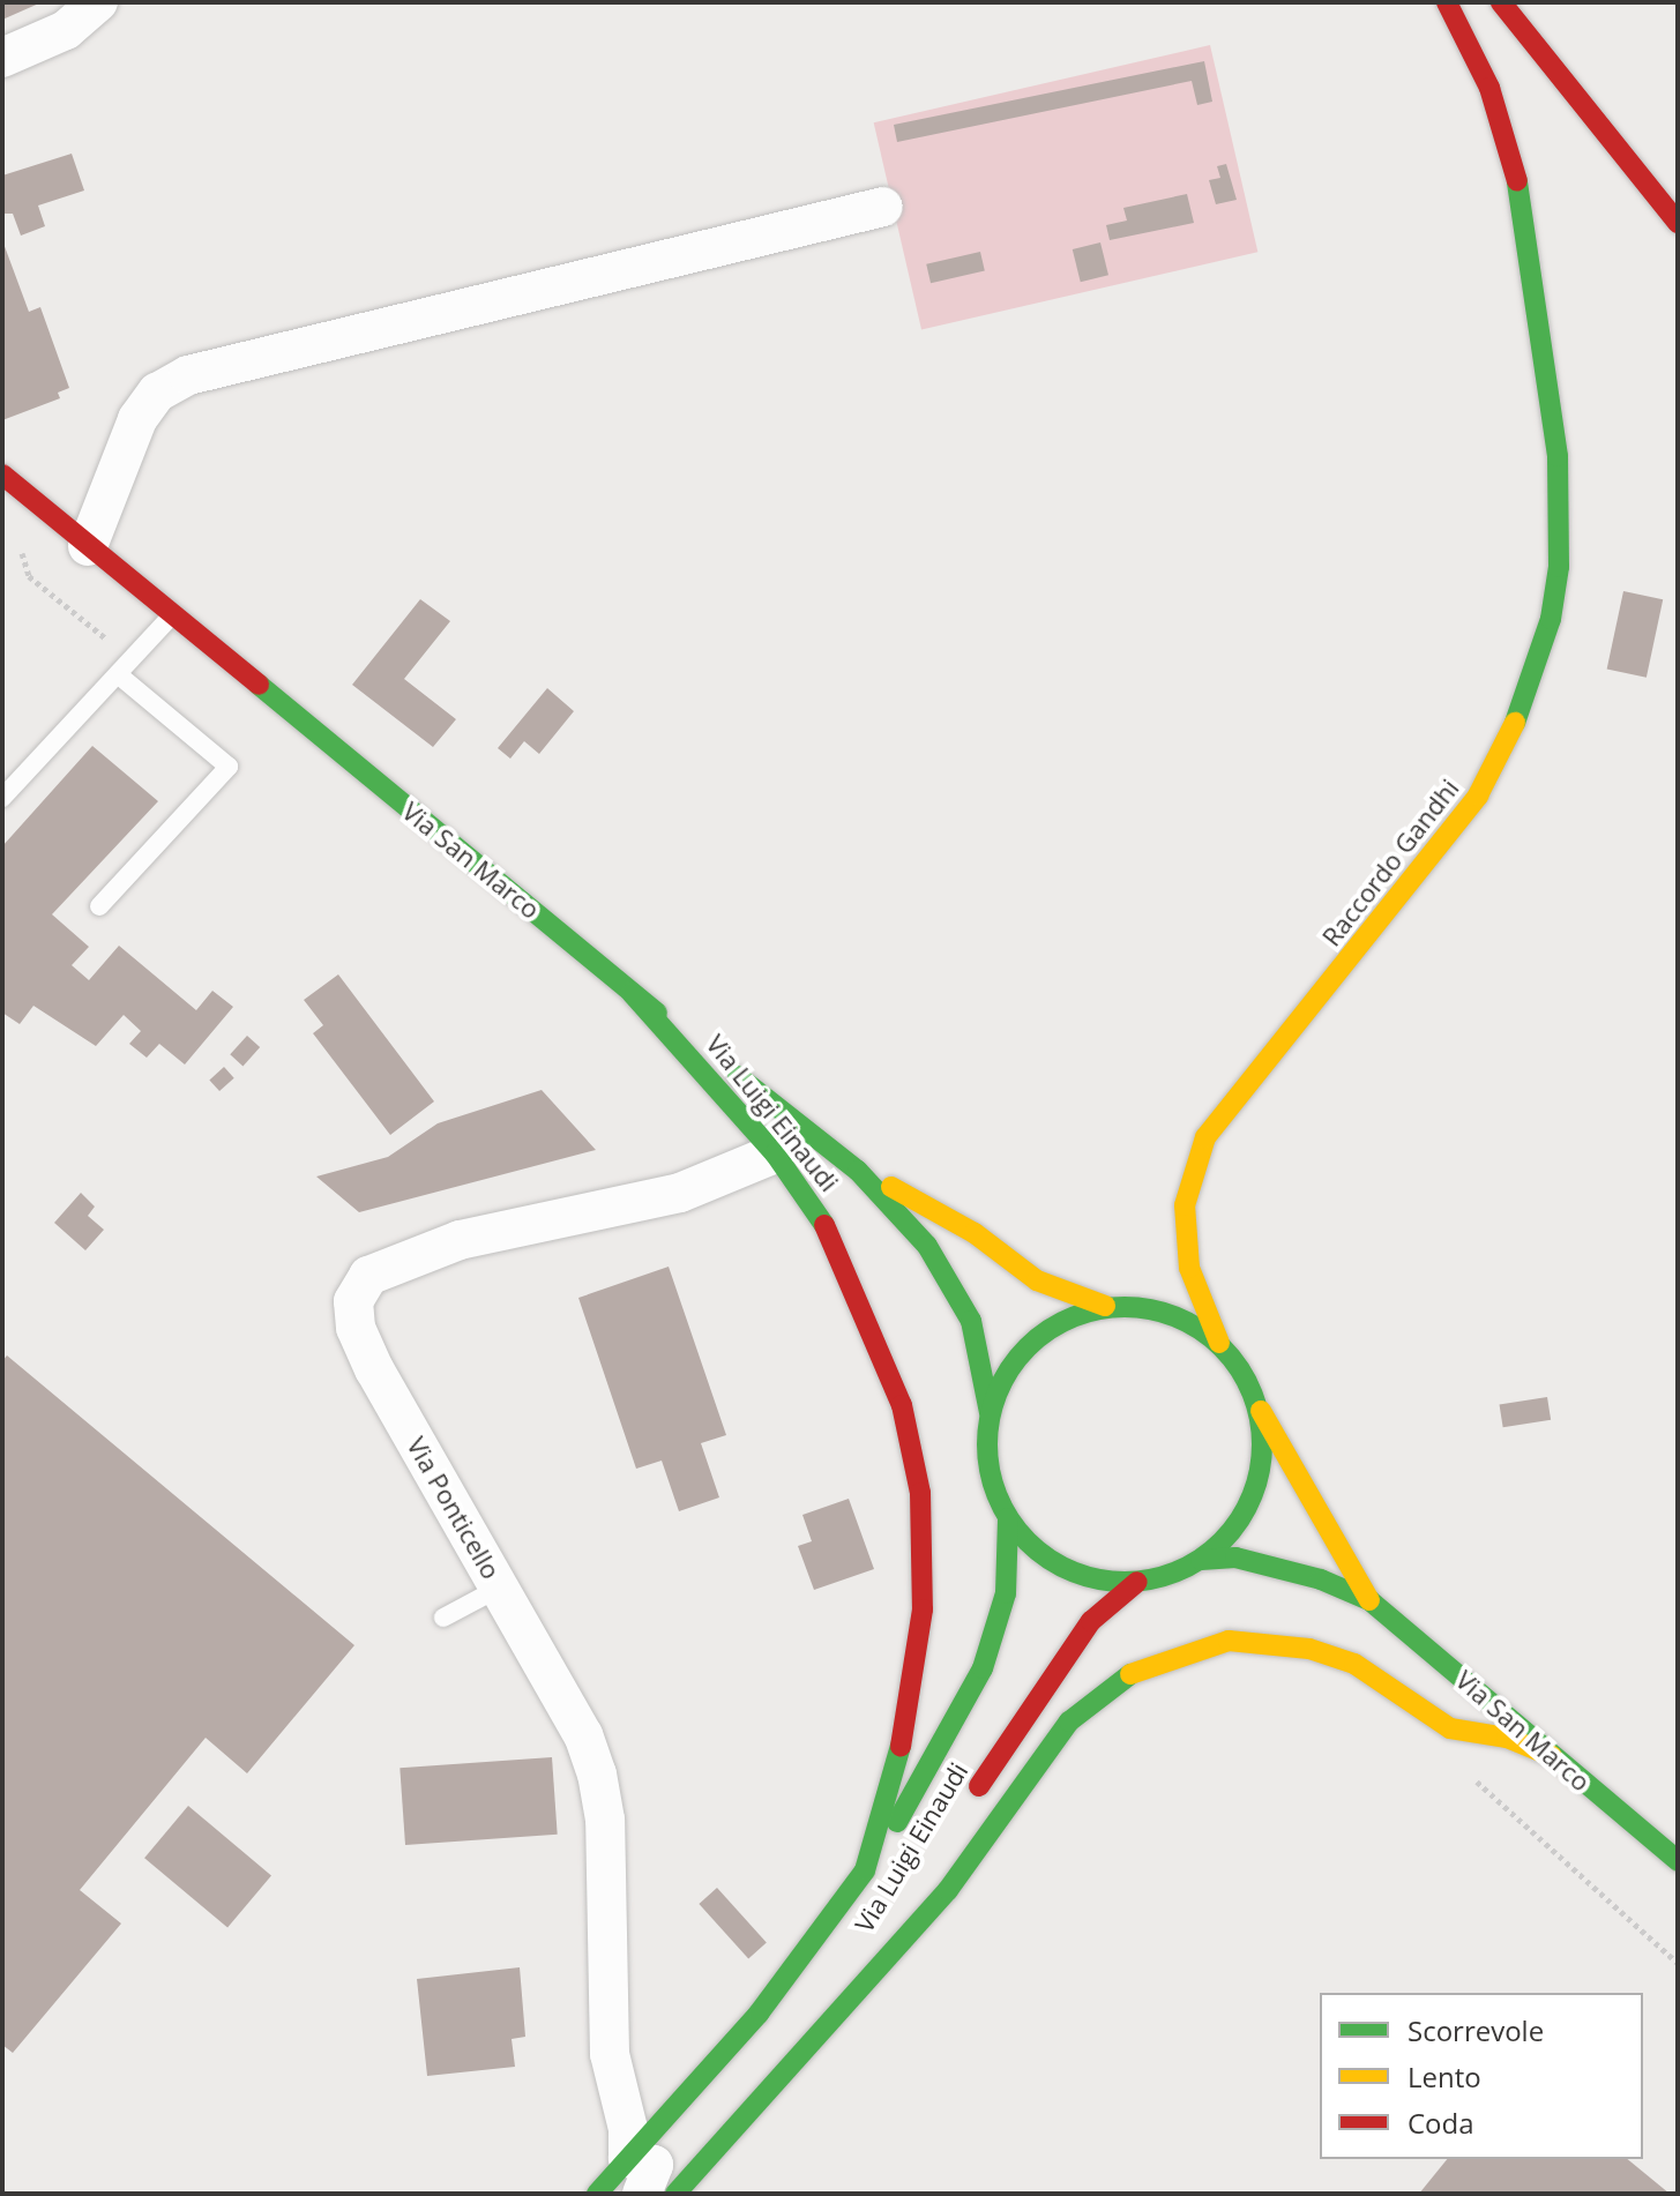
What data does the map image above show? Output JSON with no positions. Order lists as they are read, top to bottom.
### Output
{
  "streets": {
    "main road": ["Via San Marco", "Raccordo Gandhi", "Via Luigi Einaudi"],
    "street": ["Via Ponticello"]
  },
  "crossings": [
    ["Via San Marco", "Raccordo Gandhi"],
    ["Via San Marco", "Via Luigi Einaudi"],
    ["Raccordo Gandhi", "Via Luigi Einaudi"],
    ["Via Luigi Einaudi", "Via Ponticello"]
  ],
  "legend": ["Scorrevole", "Lento", "Coda"]
}
